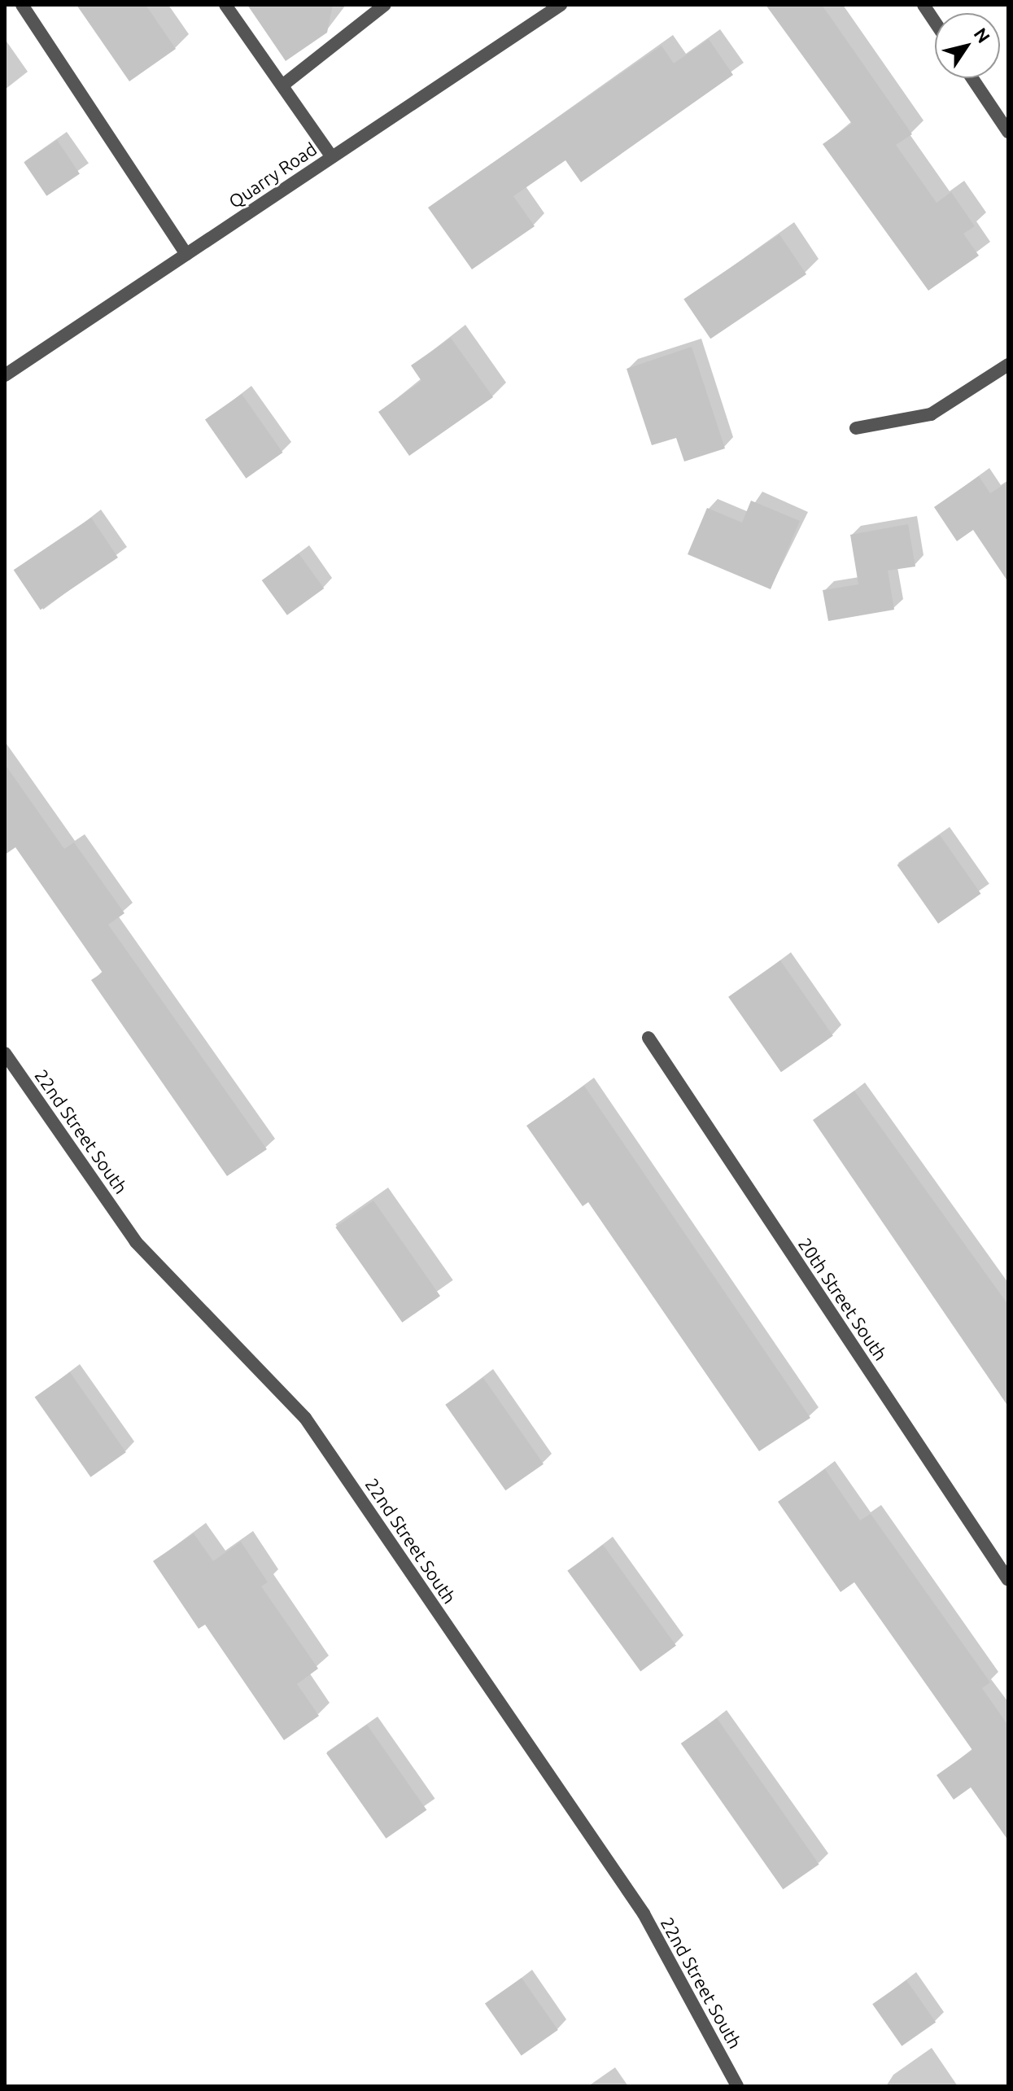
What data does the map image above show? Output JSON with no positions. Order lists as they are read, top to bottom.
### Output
{
  "streets": {
    "street": ["Quarry Road", "22nd Street South", "20th Street South"]
  },
  "north": "top right"
}
